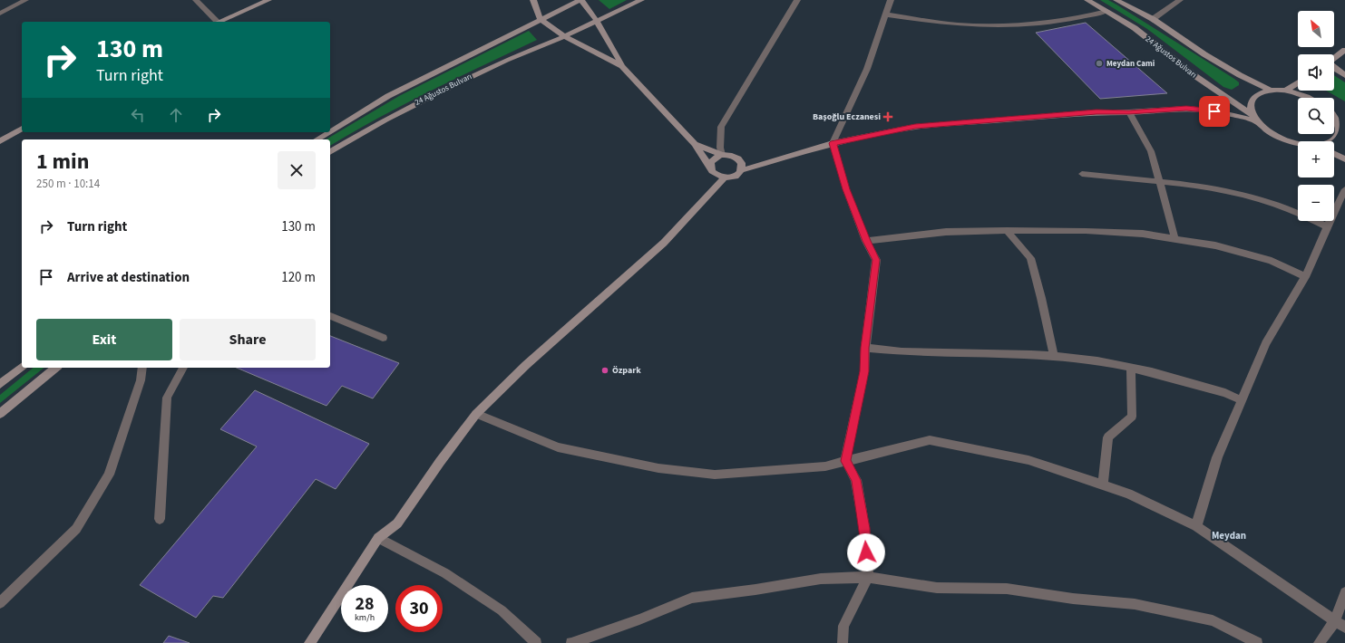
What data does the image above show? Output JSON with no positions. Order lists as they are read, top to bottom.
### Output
{
  "streets": {
    "main road": ["24 Ağustos Bulvarı"]
  },
  "districts": ["Meydan"],
  "places": {
    "other": ["Meydan Cami", "Özpark"],
    "health": ["Başoğlu Eczanesi"]
  },
  "north": "top left",
  "page": {
    "map_buttons": ["+", "−"],
    "turn": ["130 m", "Turn right"],
    "heading": ["1 min", "250 m · 10:14"],
    "list": [
      {
        "name": "Turn right",
        "value": "130 m"
      },
      {
        "name": "Arrive at destination",
        "value": "120 m"
      }
    ],
    "buttons": ["Exit", "Share"],
    "speed": "28 km/h",
    "limit": "30"
  }
}
